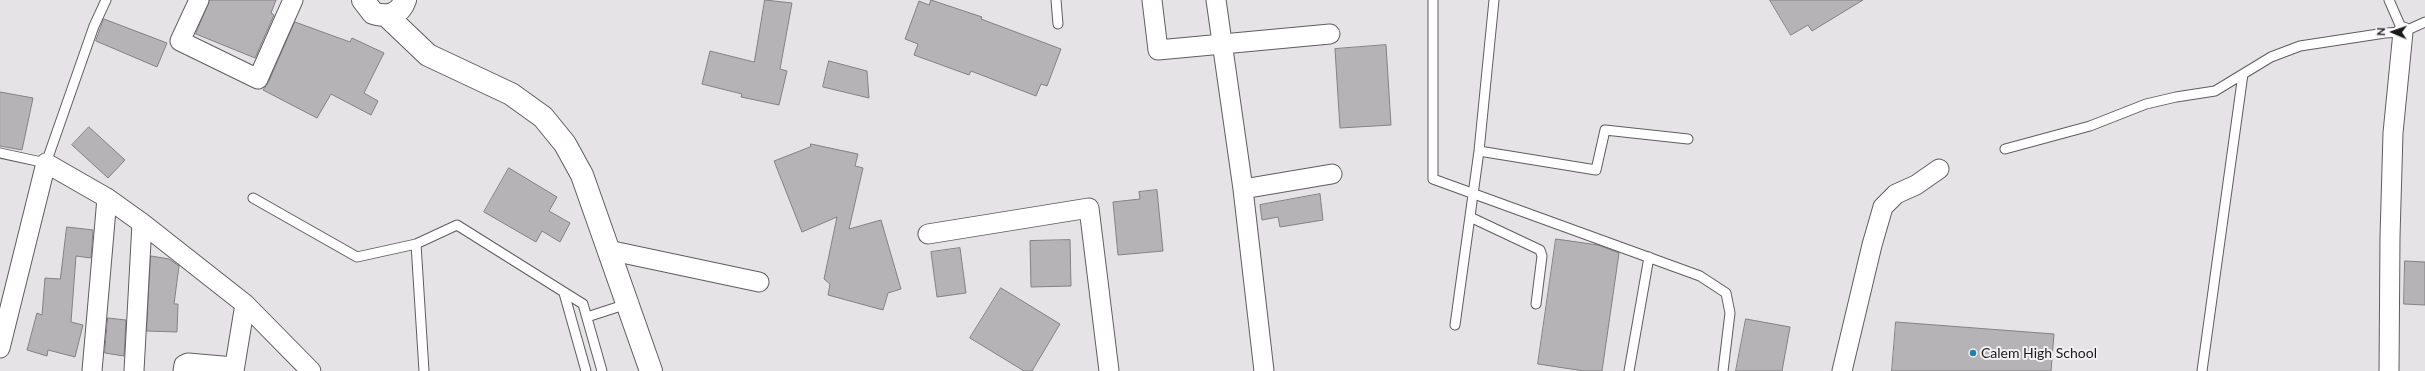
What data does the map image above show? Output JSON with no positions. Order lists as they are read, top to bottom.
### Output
{
  "places": ["Calem High School"],
  "north": "left"
}
